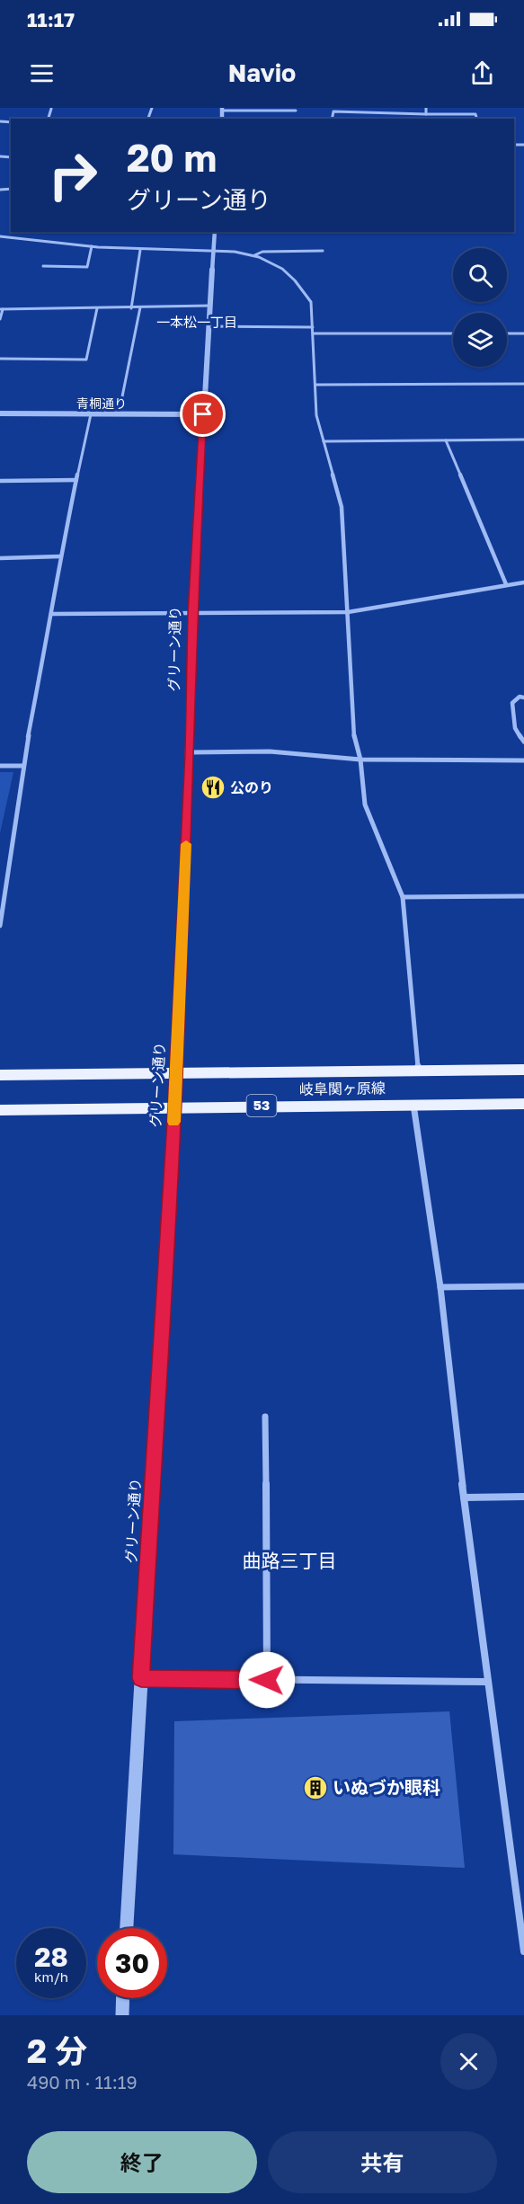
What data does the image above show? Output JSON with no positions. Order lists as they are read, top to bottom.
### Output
{
  "streets": {
    "main road": ["岐阜関ヶ原線", "53"],
    "street": ["青桐通り", "グリーン通り"]
  },
  "crossings": [
    ["青桐通り", "グリーン通り"],
    ["グリーン通り", "岐阜関ヶ原線"]
  ],
  "districts": ["一本松一丁目", "曲路三丁目"],
  "places": {
    "restaurant": ["公のり"],
    "building": ["いぬづか眼科"]
  },
  "page": {
    "status": "11:17",
    "header": "Navio",
    "turn": ["20 m", "グリーン通り"],
    "speed": "28 km/h",
    "limit": "30",
    "heading": ["2 分", "490 m · 11:19"],
    "buttons": ["終了", "共有"]
  }
}
